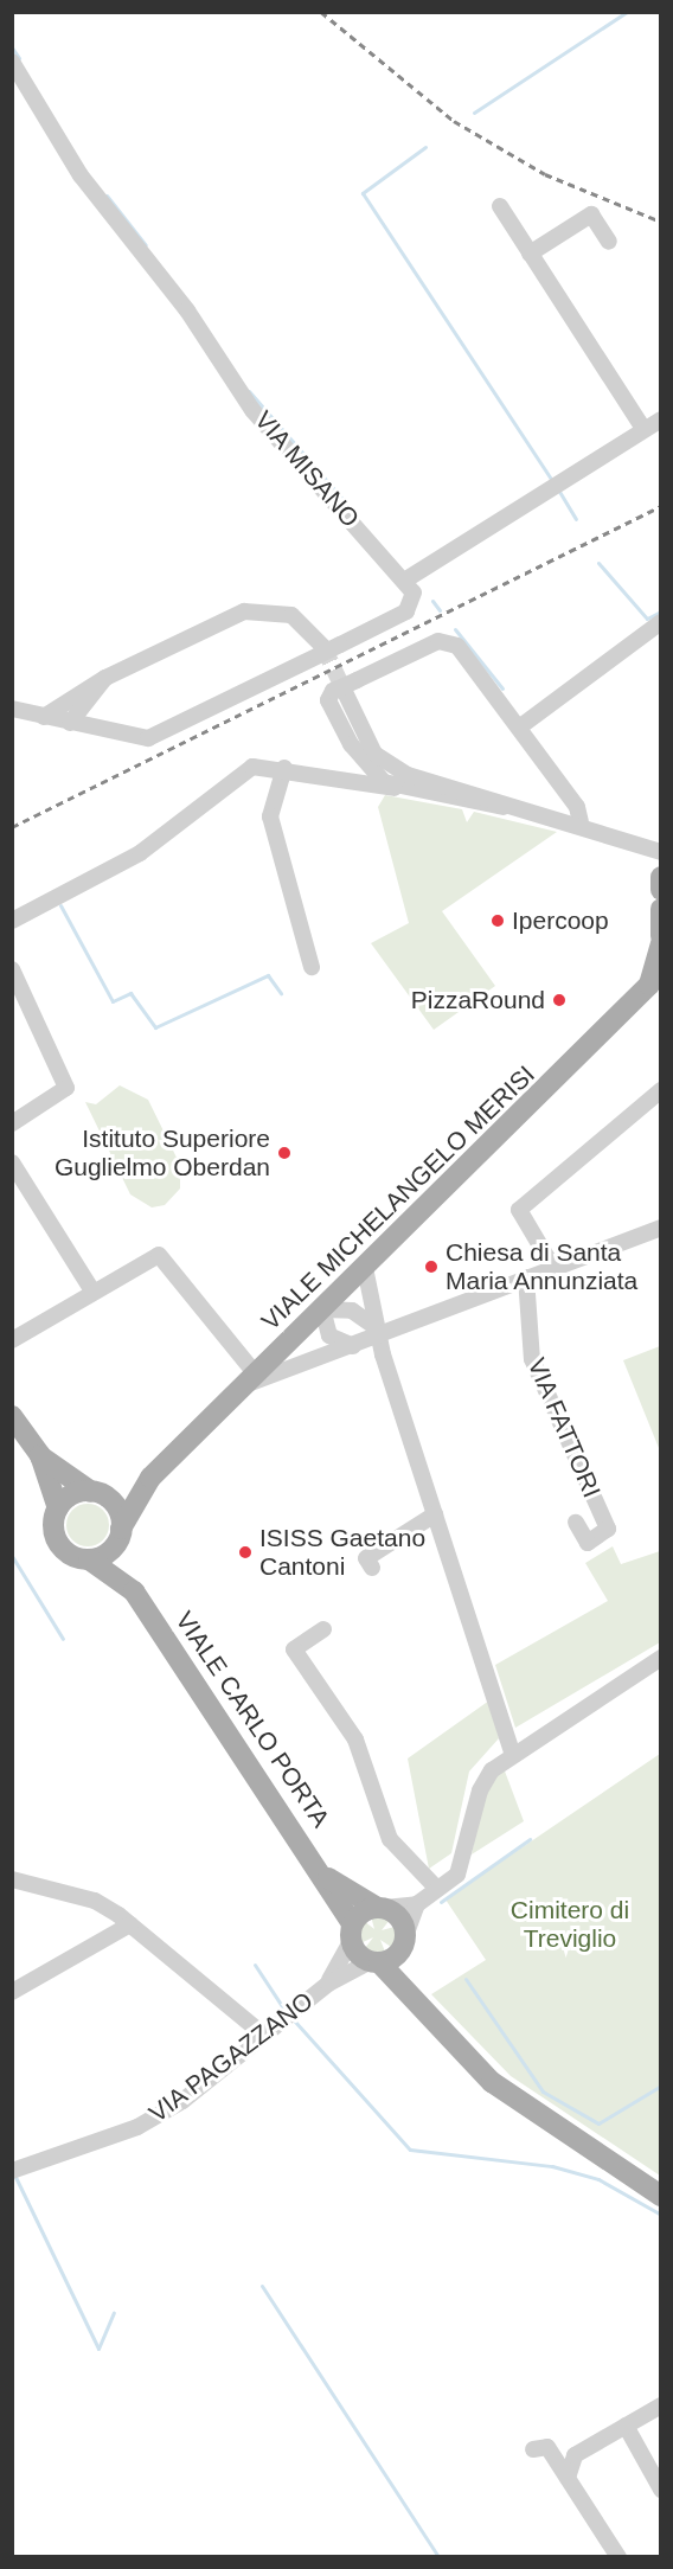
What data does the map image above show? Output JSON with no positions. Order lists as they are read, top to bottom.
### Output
{
  "streets": {
    "main road": ["VIALE MICHELANGELO MERISI", "VIALE CARLO PORTA"],
    "street": ["VIA MISANO", "VIA FATTORI", "VIA PAGAZZANO"]
  },
  "crossings": [
    ["VIALE MICHELANGELO MERISI", "VIALE CARLO PORTA"],
    ["VIALE CARLO PORTA", "VIA PAGAZZANO"]
  ],
  "parks": ["Cimitero di Treviglio"],
  "places": [
    "Ipercoop",
    "PizzaRound",
    "Istituto Superiore Guglielmo Oberdan",
    "Chiesa di Santa Maria Annunziata",
    "ISISS Gaetano Cantoni"
  ]
}
